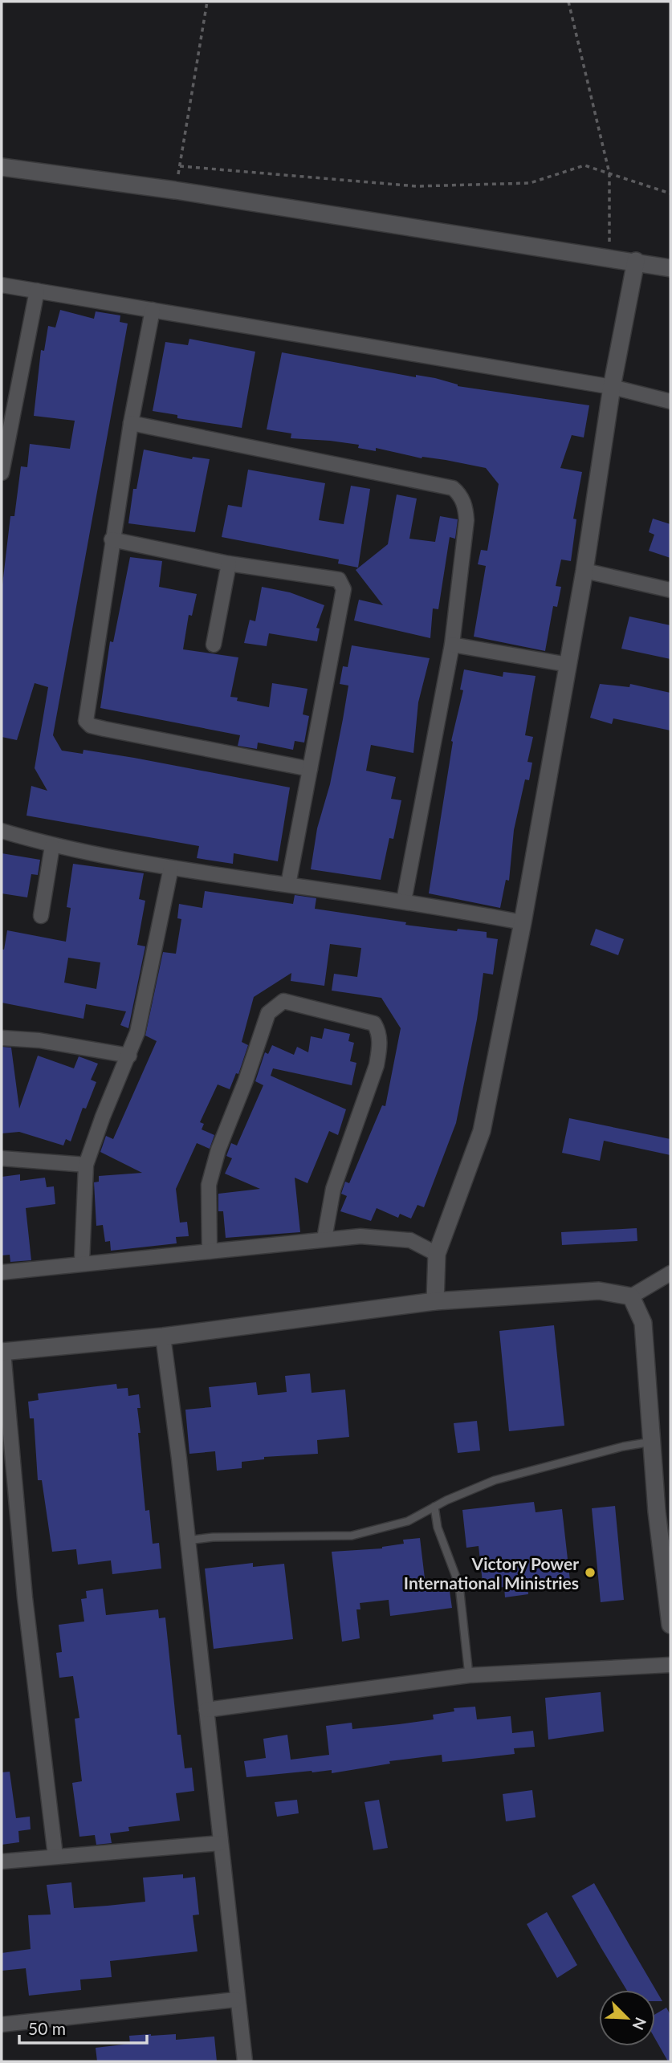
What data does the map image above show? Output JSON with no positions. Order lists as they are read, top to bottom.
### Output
{
  "places": ["Victory Power International Ministries"],
  "scale_bar": "50 m",
  "north": "bottom right"
}
